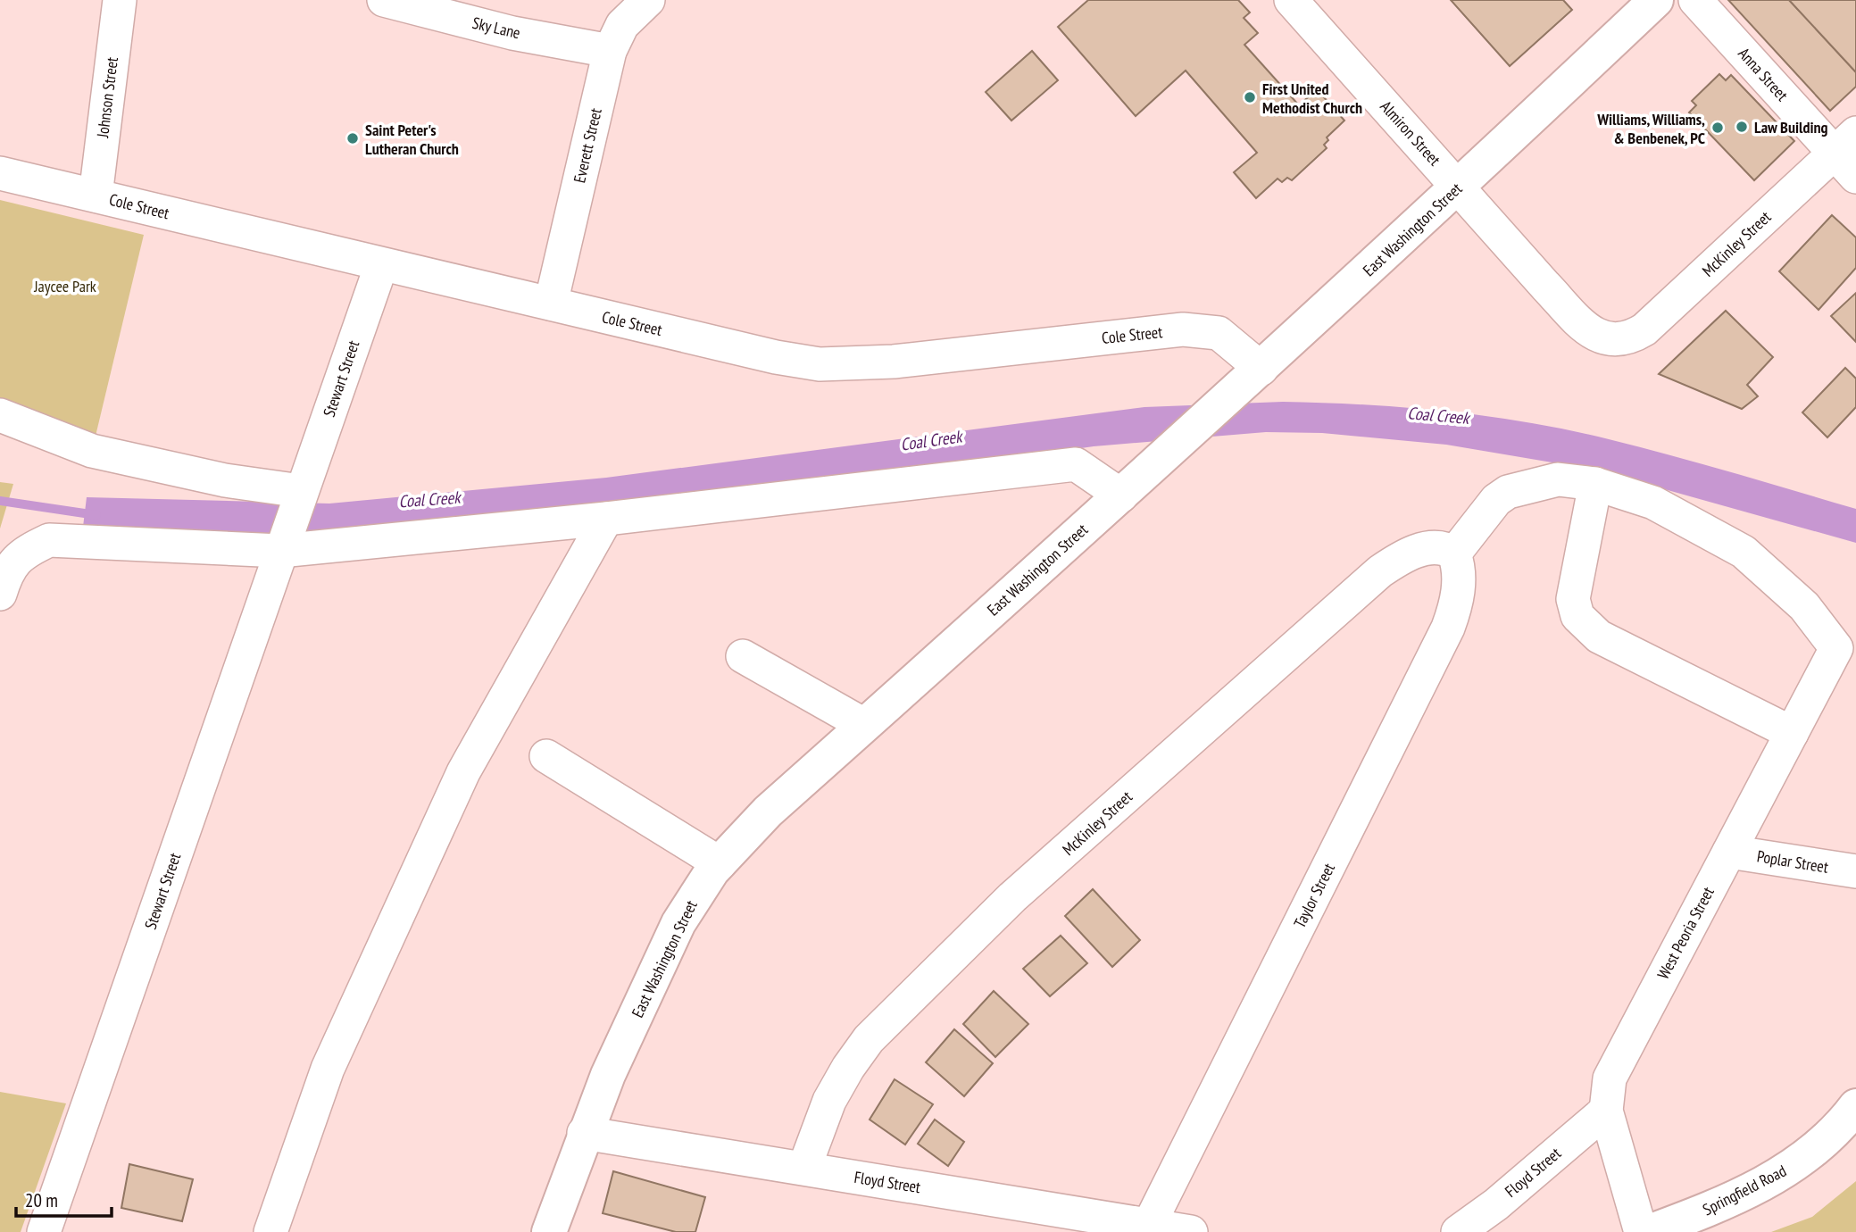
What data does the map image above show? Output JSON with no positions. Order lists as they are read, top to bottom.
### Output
{
  "streets": {
    "main road": ["East Washington Street", "Springfield Road"],
    "street": [
      "Sky Lane",
      "Anna Street",
      "Johnson Street",
      "Almiron Street",
      "Everett Street",
      "Cole Street",
      "McKinley Street",
      "Stewart Street",
      "Poplar Street",
      "Taylor Street",
      "West Peoria Street",
      "Floyd Street"
    ]
  },
  "crossings": [
    ["Sky Lane", "Everett Street"],
    ["Anna Street", "McKinley Street"],
    ["Johnson Street", "Cole Street"],
    ["Almiron Street", "East Washington Street"],
    ["Almiron Street", "McKinley Street"],
    ["Everett Street", "Cole Street"],
    ["Cole Street", "East Washington Street"],
    ["Cole Street", "Stewart Street"],
    ["East Washington Street", "Floyd Street"],
    ["McKinley Street", "Taylor Street"],
    ["McKinley Street", "Floyd Street"],
    ["Poplar Street", "West Peoria Street"],
    ["Taylor Street", "Floyd Street"],
    ["West Peoria Street", "Floyd Street"],
    ["West Peoria Street", "Springfield Road"]
  ],
  "water": ["Coal Creek"],
  "parks": ["Jaycee Park"],
  "places": [
    "First United Methodist Church",
    "Law Building",
    "Williams, Williams, & Benbenek, PC",
    "Saint Peter's Lutheran Church"
  ],
  "scale_bar": "20 m"
}
